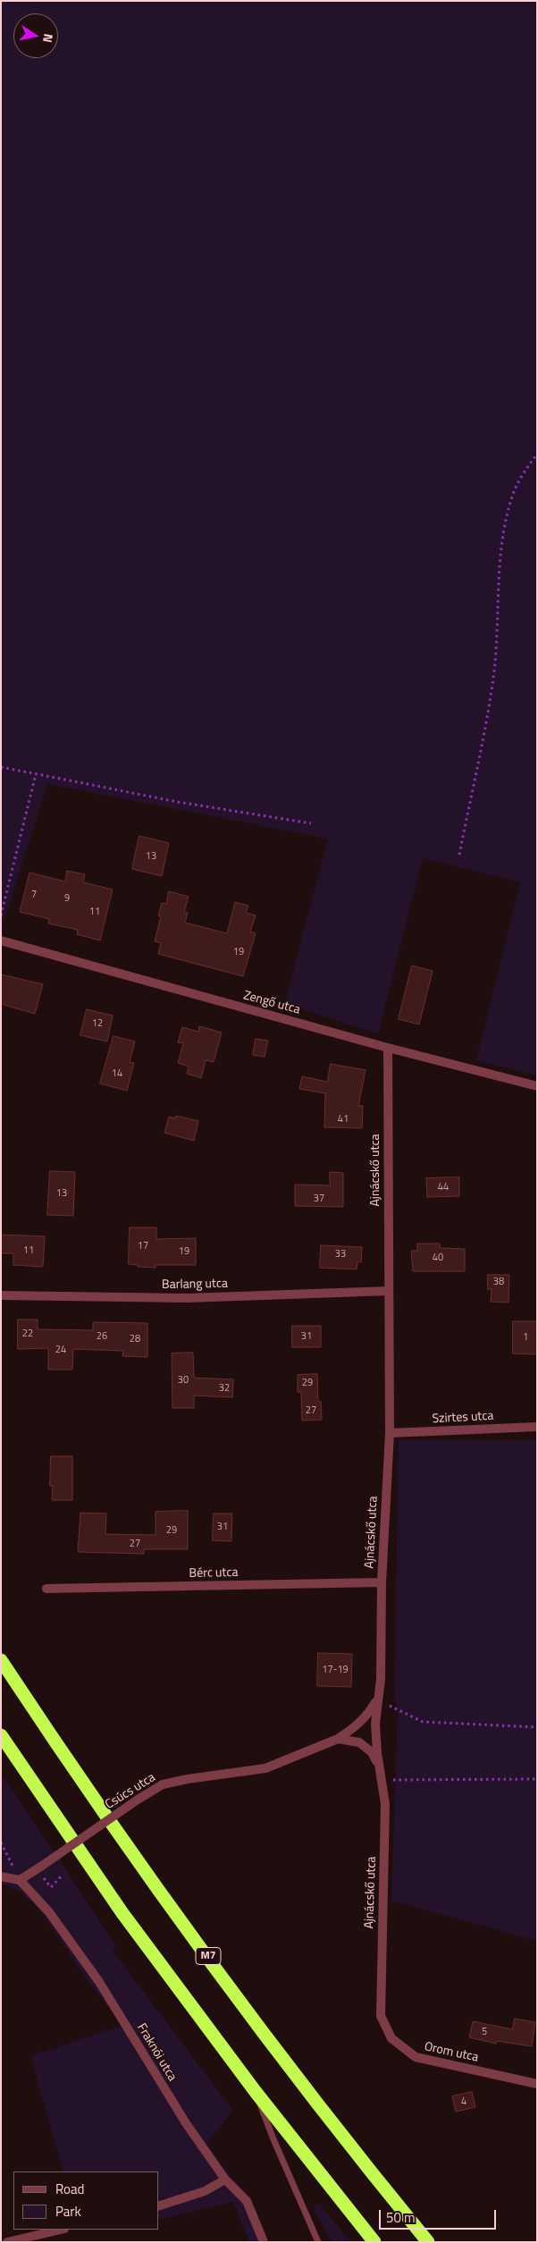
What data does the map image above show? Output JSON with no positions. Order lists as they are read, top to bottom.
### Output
{
  "streets": {
    "highway": ["M7"],
    "street": [
      "Zengő utca",
      "Ajnácskő utca",
      "Barlang utca",
      "Szirtes utca",
      "Bérc utca",
      "Csúcs utca",
      "Fraknói utca",
      "Orom utca"
    ]
  },
  "crossings": [
    ["Zengő utca", "Ajnácskő utca"],
    ["Ajnácskő utca", "Barlang utca"],
    ["Ajnácskő utca", "Szirtes utca"],
    ["Ajnácskő utca", "Bérc utca"],
    ["Ajnácskő utca", "Csúcs utca"],
    ["Ajnácskő utca", "Orom utca"],
    ["Csúcs utca", "Fraknói utca"]
  ],
  "house_numbers": [
    "13",
    "7",
    "9",
    "11",
    "19",
    "12",
    "14",
    "41",
    "44",
    "13",
    "37",
    "17",
    "11",
    "19",
    "33",
    "40",
    "38",
    "22",
    "26",
    "31",
    "1",
    "28",
    "24",
    "30",
    "29",
    "32",
    "27",
    "31",
    "29",
    "27",
    "17-19",
    "5",
    "4"
  ],
  "legend": ["Road", "Park"],
  "scale_bar": "50 m",
  "north": "right"
}
